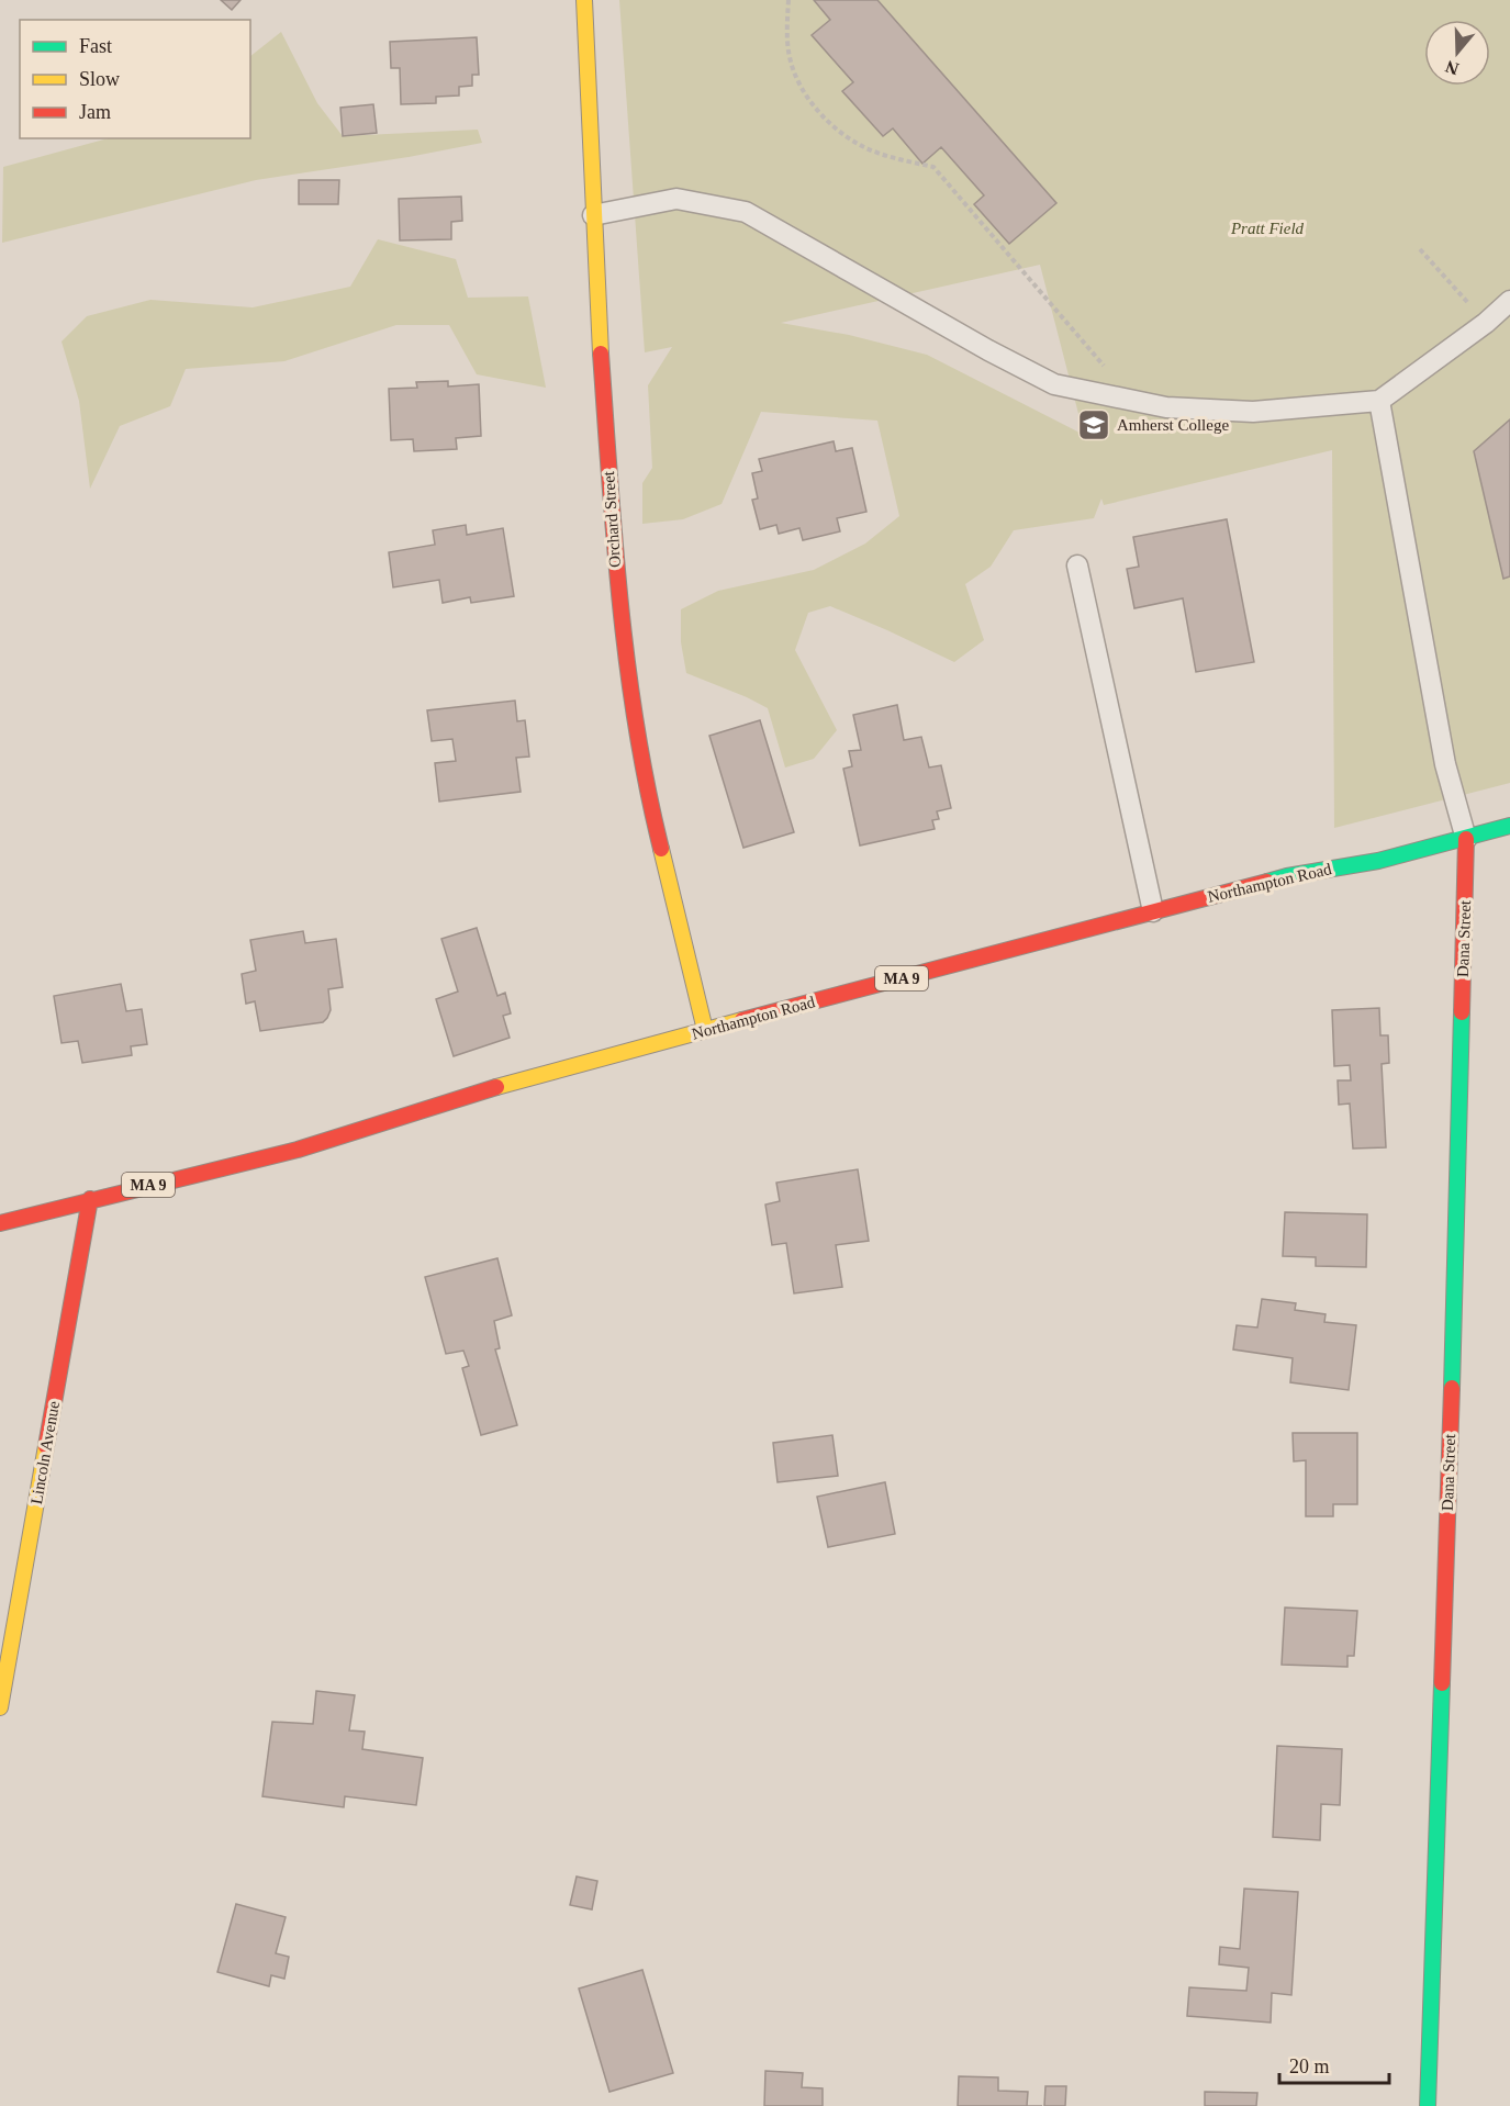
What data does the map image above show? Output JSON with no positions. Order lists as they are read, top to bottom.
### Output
{
  "streets": {
    "main road": [
      "Orchard Street",
      "Northampton Road",
      "Dana Street",
      "MA 9",
      "Lincoln Avenue"
    ]
  },
  "crossings": [
    ["Orchard Street", "Northampton Road"],
    ["Northampton Road", "Dana Street"],
    ["Northampton Road", "Lincoln Avenue"]
  ],
  "parks": ["Pratt Field"],
  "places": {
    "school or university": ["Amherst College"]
  },
  "legend": ["Fast", "Slow", "Jam"],
  "scale_bar": "20 m",
  "north": "bottom"
}
